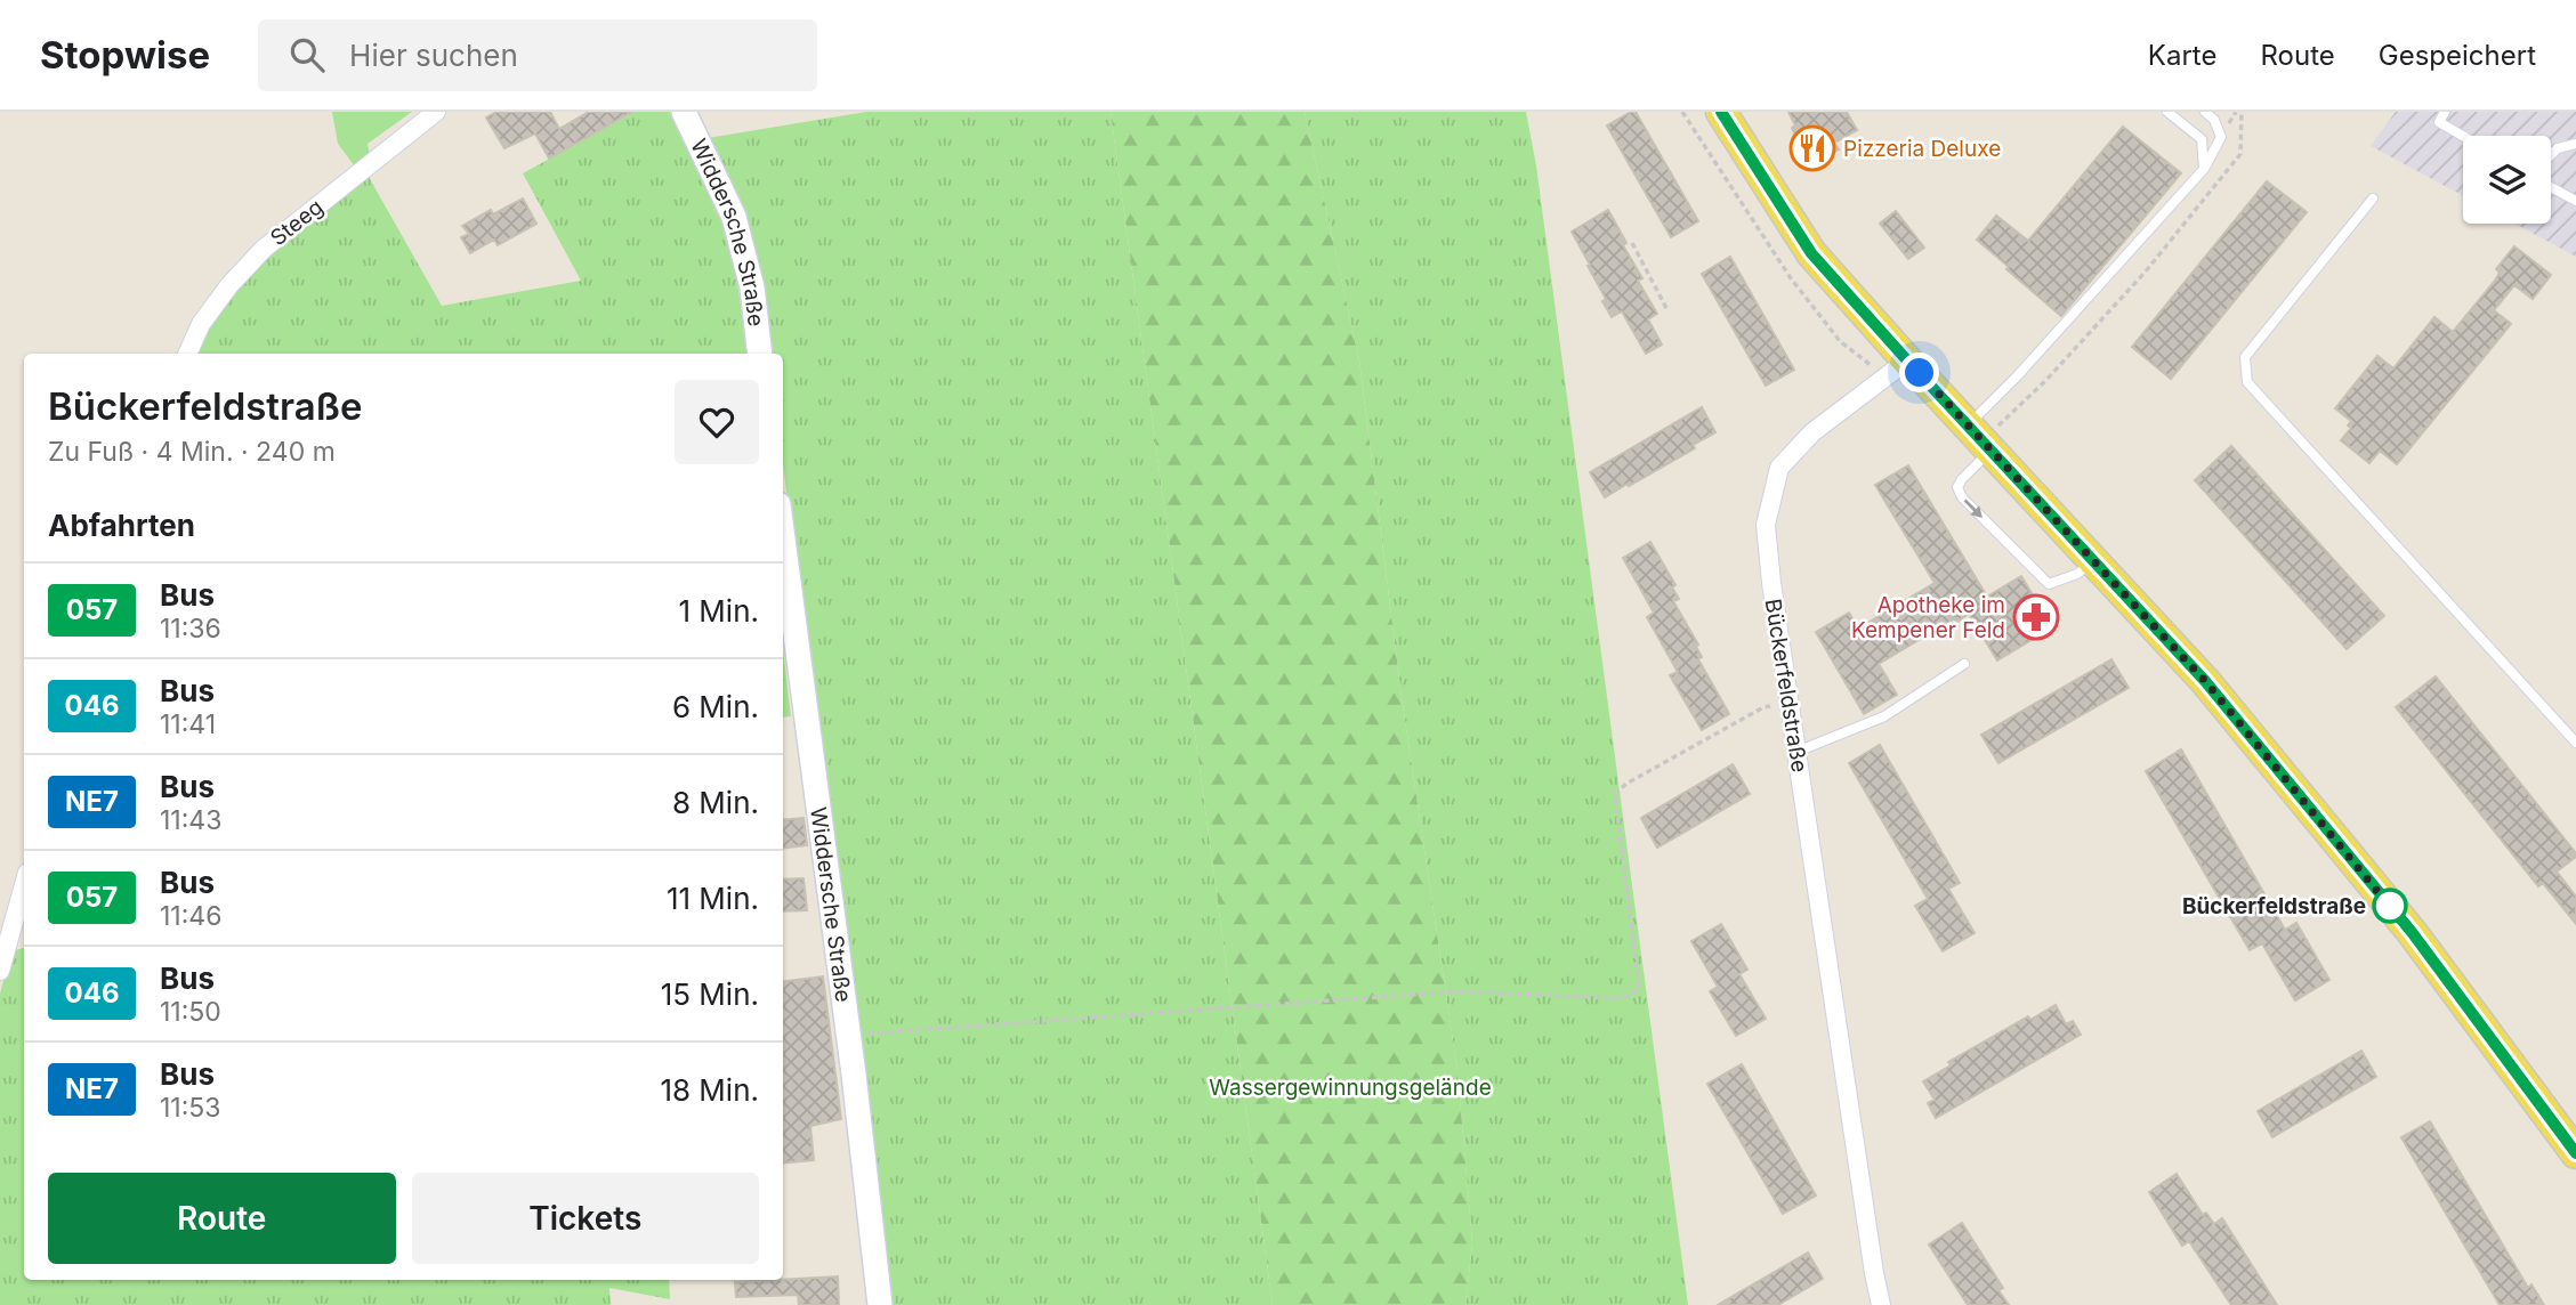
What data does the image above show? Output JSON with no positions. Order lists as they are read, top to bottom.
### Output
{
  "streets": {
    "street": ["Steeg", "Widdersche Straße", "Bückerfeldstraße"]
  },
  "parks": ["Wassergewinnungsgelände"],
  "places": {
    "restaurant": ["Pizzeria Deluxe"],
    "pharmacy": ["Apotheke im Kempener Feld"],
    "other": ["Bückerfeldstraße"]
  },
  "lines": ["bus line 057"],
  "page": {
    "header": "Stopwise",
    "search": "Hier suchen",
    "nav": ["Karte", "Route", "Gespeichert"],
    "heading": [
      ["Bückerfeldstraße", "Zu Fuß · 4 Min. · 240 m"],
      "Abfahrten"
    ],
    "list": [
      {
        "mark": "057",
        "name": "Bus",
        "note": "11:36",
        "value": "1 Min."
      },
      {
        "mark": "046",
        "name": "Bus",
        "note": "11:41",
        "value": "6 Min."
      },
      {
        "mark": "NE7",
        "name": "Bus",
        "note": "11:43",
        "value": "8 Min."
      },
      {
        "mark": "057",
        "name": "Bus",
        "note": "11:46",
        "value": "11 Min."
      },
      {
        "mark": "046",
        "name": "Bus",
        "note": "11:50",
        "value": "15 Min."
      },
      {
        "mark": "NE7",
        "name": "Bus",
        "note": "11:53",
        "value": "18 Min."
      }
    ],
    "buttons": ["Route", "Tickets"]
  }
}
